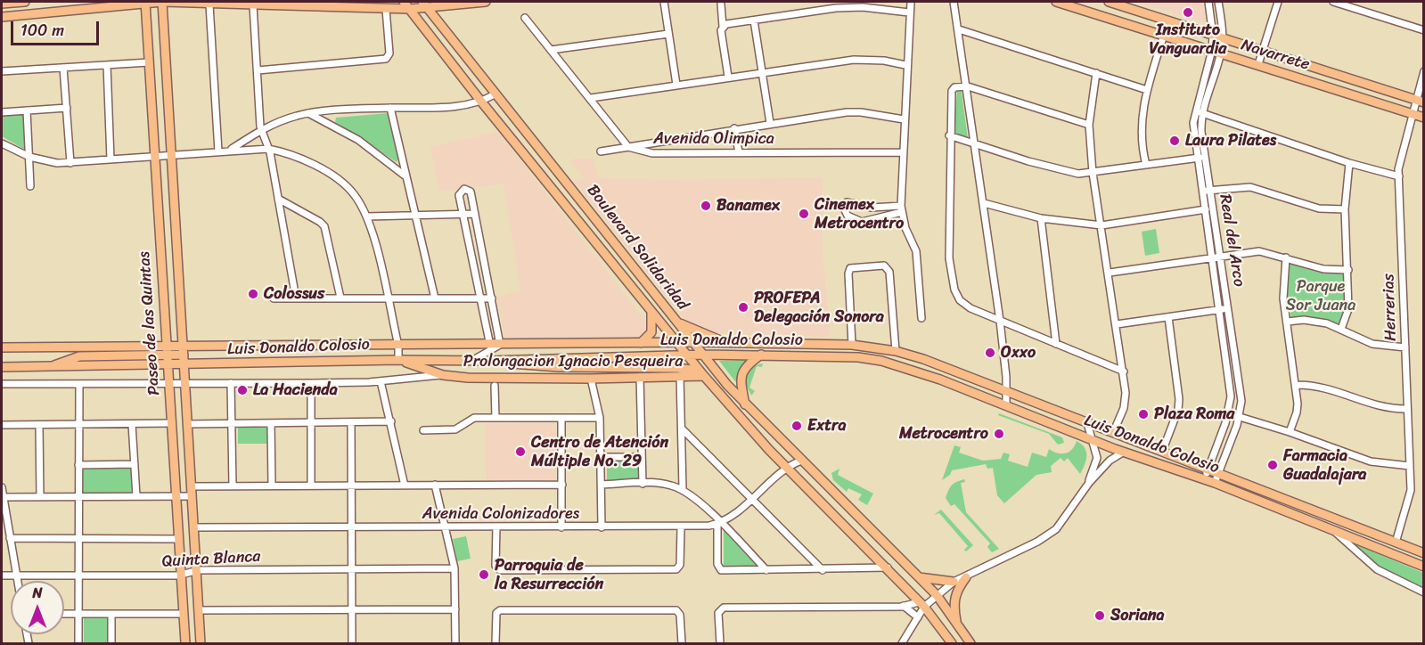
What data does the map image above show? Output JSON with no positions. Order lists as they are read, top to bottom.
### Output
{
  "streets": {
    "main road": [
      "Navarrete",
      "Boulevard Solidaridad",
      "Paseo de las Quintas",
      "Luis Donaldo Colosio",
      "Prolongacion Ignacio Pesqueira"
    ],
    "street": [
      "Avenida Olimpica",
      "Real del Arco",
      "Herrerias",
      "Avenida Colonizadores",
      "Quinta Blanca"
    ]
  },
  "crossings": [
    ["Navarrete", "Real del Arco"],
    ["Navarrete", "Herrerias"],
    ["Real del Arco", "Luis Donaldo Colosio"],
    ["Boulevard Solidaridad", "Luis Donaldo Colosio"],
    ["Boulevard Solidaridad", "Prolongacion Ignacio Pesqueira"],
    ["Boulevard Solidaridad", "Avenida Colonizadores"],
    ["Herrerias", "Luis Donaldo Colosio"],
    ["Paseo de las Quintas", "Luis Donaldo Colosio"],
    ["Paseo de las Quintas", "Prolongacion Ignacio Pesqueira"],
    ["Paseo de las Quintas", "Avenida Colonizadores"],
    ["Paseo de las Quintas", "Quinta Blanca"],
    ["Luis Donaldo Colosio", "Prolongacion Ignacio Pesqueira"]
  ],
  "parks": ["Parque Sor Juana"],
  "places": [
    "Instituto Vanguardia",
    "Laura Pilates",
    "Banamex",
    "Cinemex Metrocentro",
    "Colossus",
    "PROFEPA Delegación Sonora",
    "Oxxo",
    "La Hacienda",
    "Plaza Roma",
    "Extra",
    "Metrocentro",
    "Centro de Atención Múltiple No. 29",
    "Farmacia Guadalajara",
    "Parroquia de la Resurrección",
    "Soriana"
  ],
  "scale_bar": "100 m",
  "north": "top"
}
